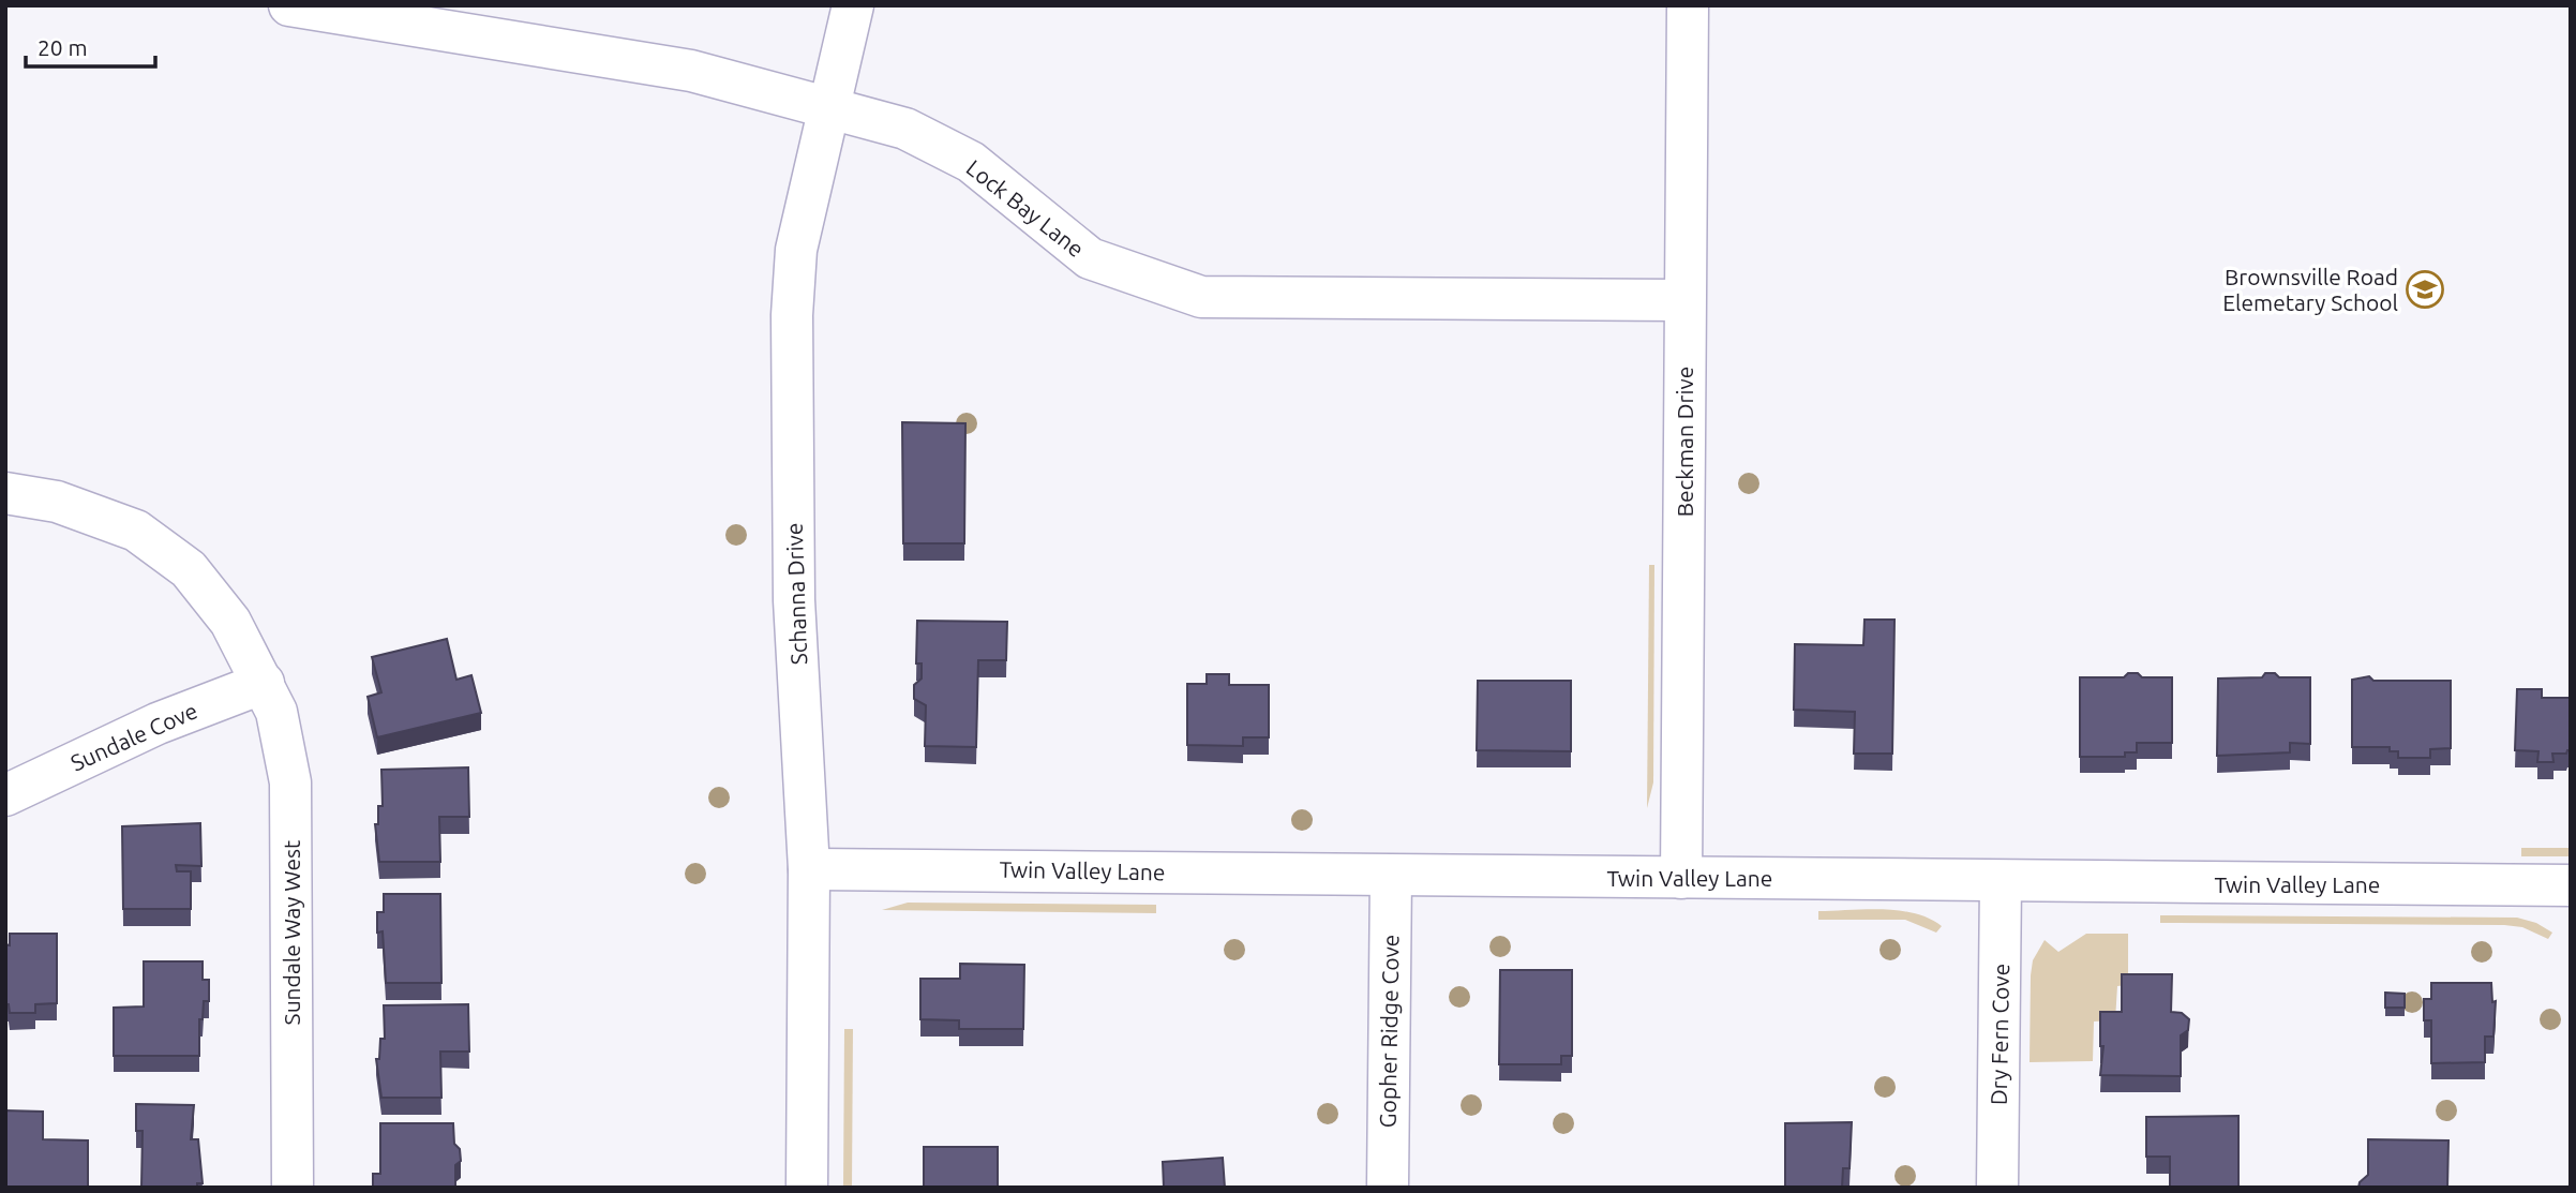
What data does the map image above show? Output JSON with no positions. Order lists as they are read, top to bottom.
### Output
{
  "streets": {
    "street": [
      "Lock Bay Lane",
      "Beckman Drive",
      "Schanna Drive",
      "Sundale Cove",
      "Twin Valley Lane",
      "Sundale Way West",
      "Gopher Ridge Cove",
      "Dry Fern Cove"
    ]
  },
  "crossings": [
    ["Lock Bay Lane", "Beckman Drive"],
    ["Lock Bay Lane", "Schanna Drive"],
    ["Beckman Drive", "Twin Valley Lane"],
    ["Schanna Drive", "Twin Valley Lane"],
    ["Sundale Cove", "Sundale Way West"],
    ["Twin Valley Lane", "Gopher Ridge Cove"],
    ["Twin Valley Lane", "Dry Fern Cove"]
  ],
  "places": {
    "school or university": ["Brownsville Road Elemetary School"]
  },
  "scale_bar": "20 m"
}
